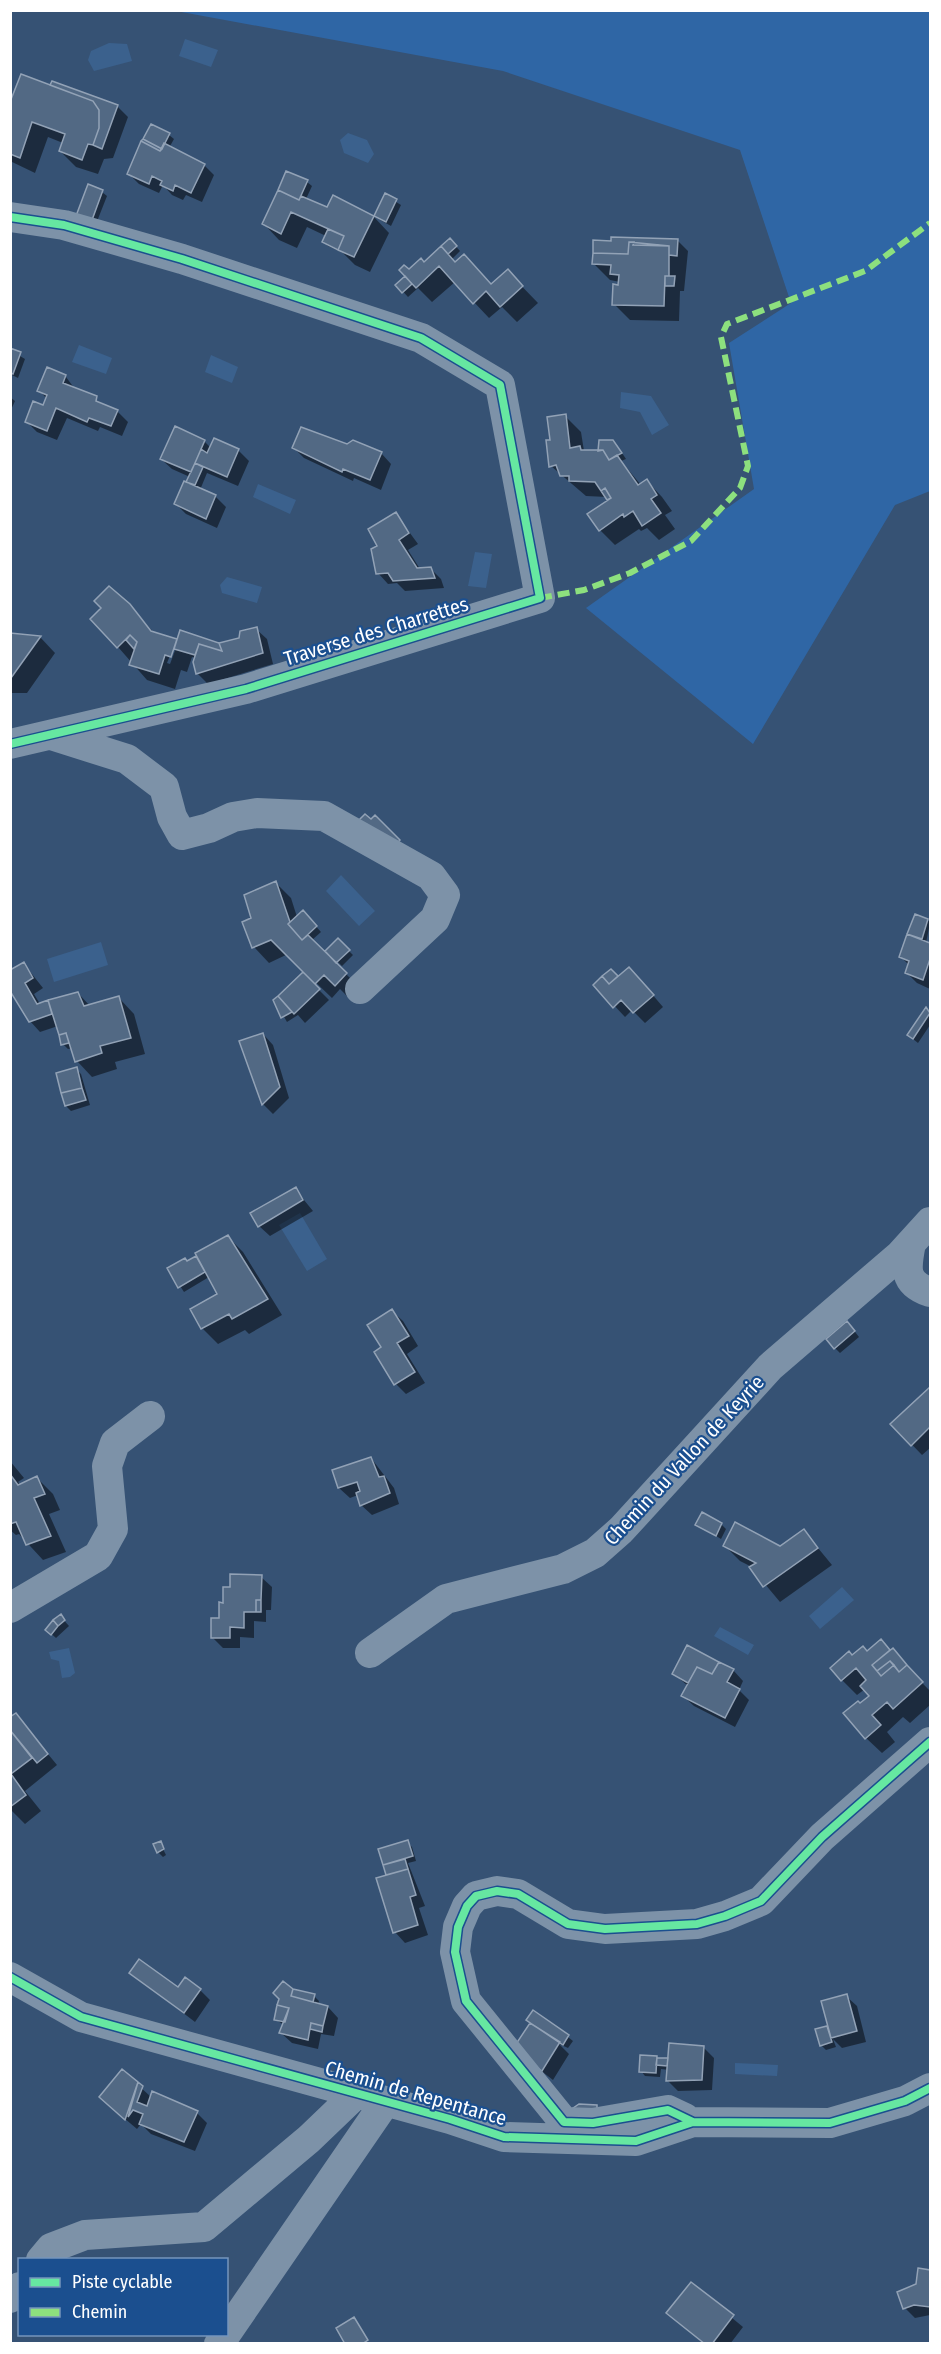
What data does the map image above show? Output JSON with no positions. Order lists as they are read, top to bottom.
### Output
{
  "streets": {
    "street": ["Traverse des Charrettes", "Chemin du Vallon de Keyrie", "Chemin de Repentance"]
  },
  "legend": ["Piste cyclable", "Chemin"]
}
